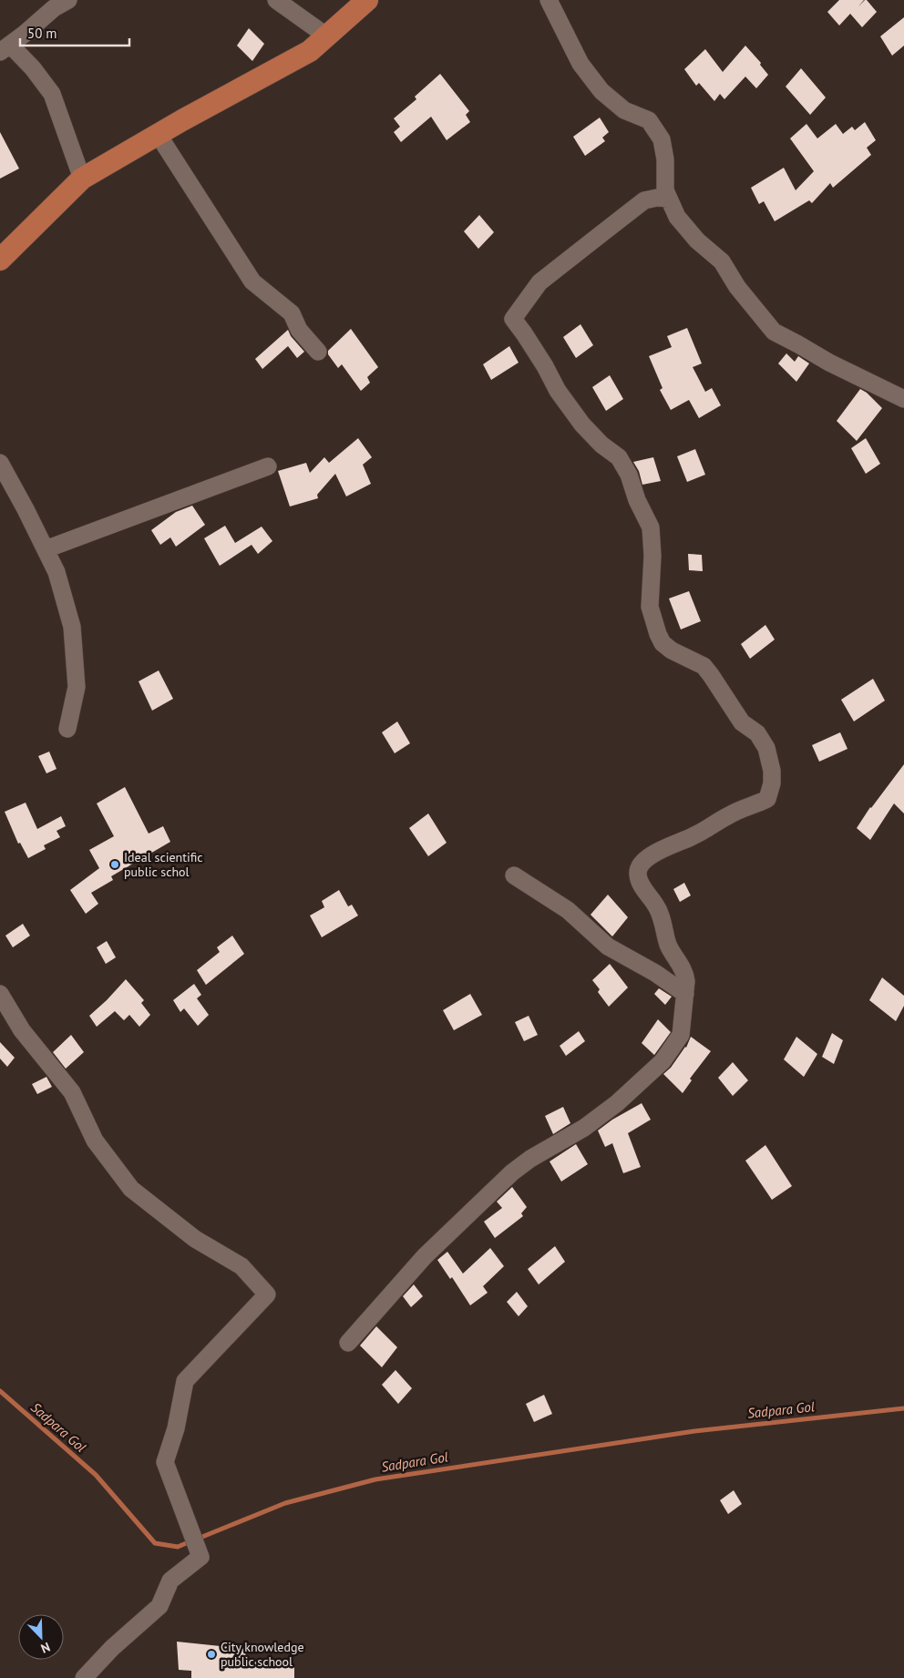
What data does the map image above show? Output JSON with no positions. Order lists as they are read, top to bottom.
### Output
{
  "water": ["Sadpara Gol"],
  "places": ["Ideal scientific public schol", "City knowledge public school"],
  "scale_bar": "50 m",
  "north": "bottom right"
}
